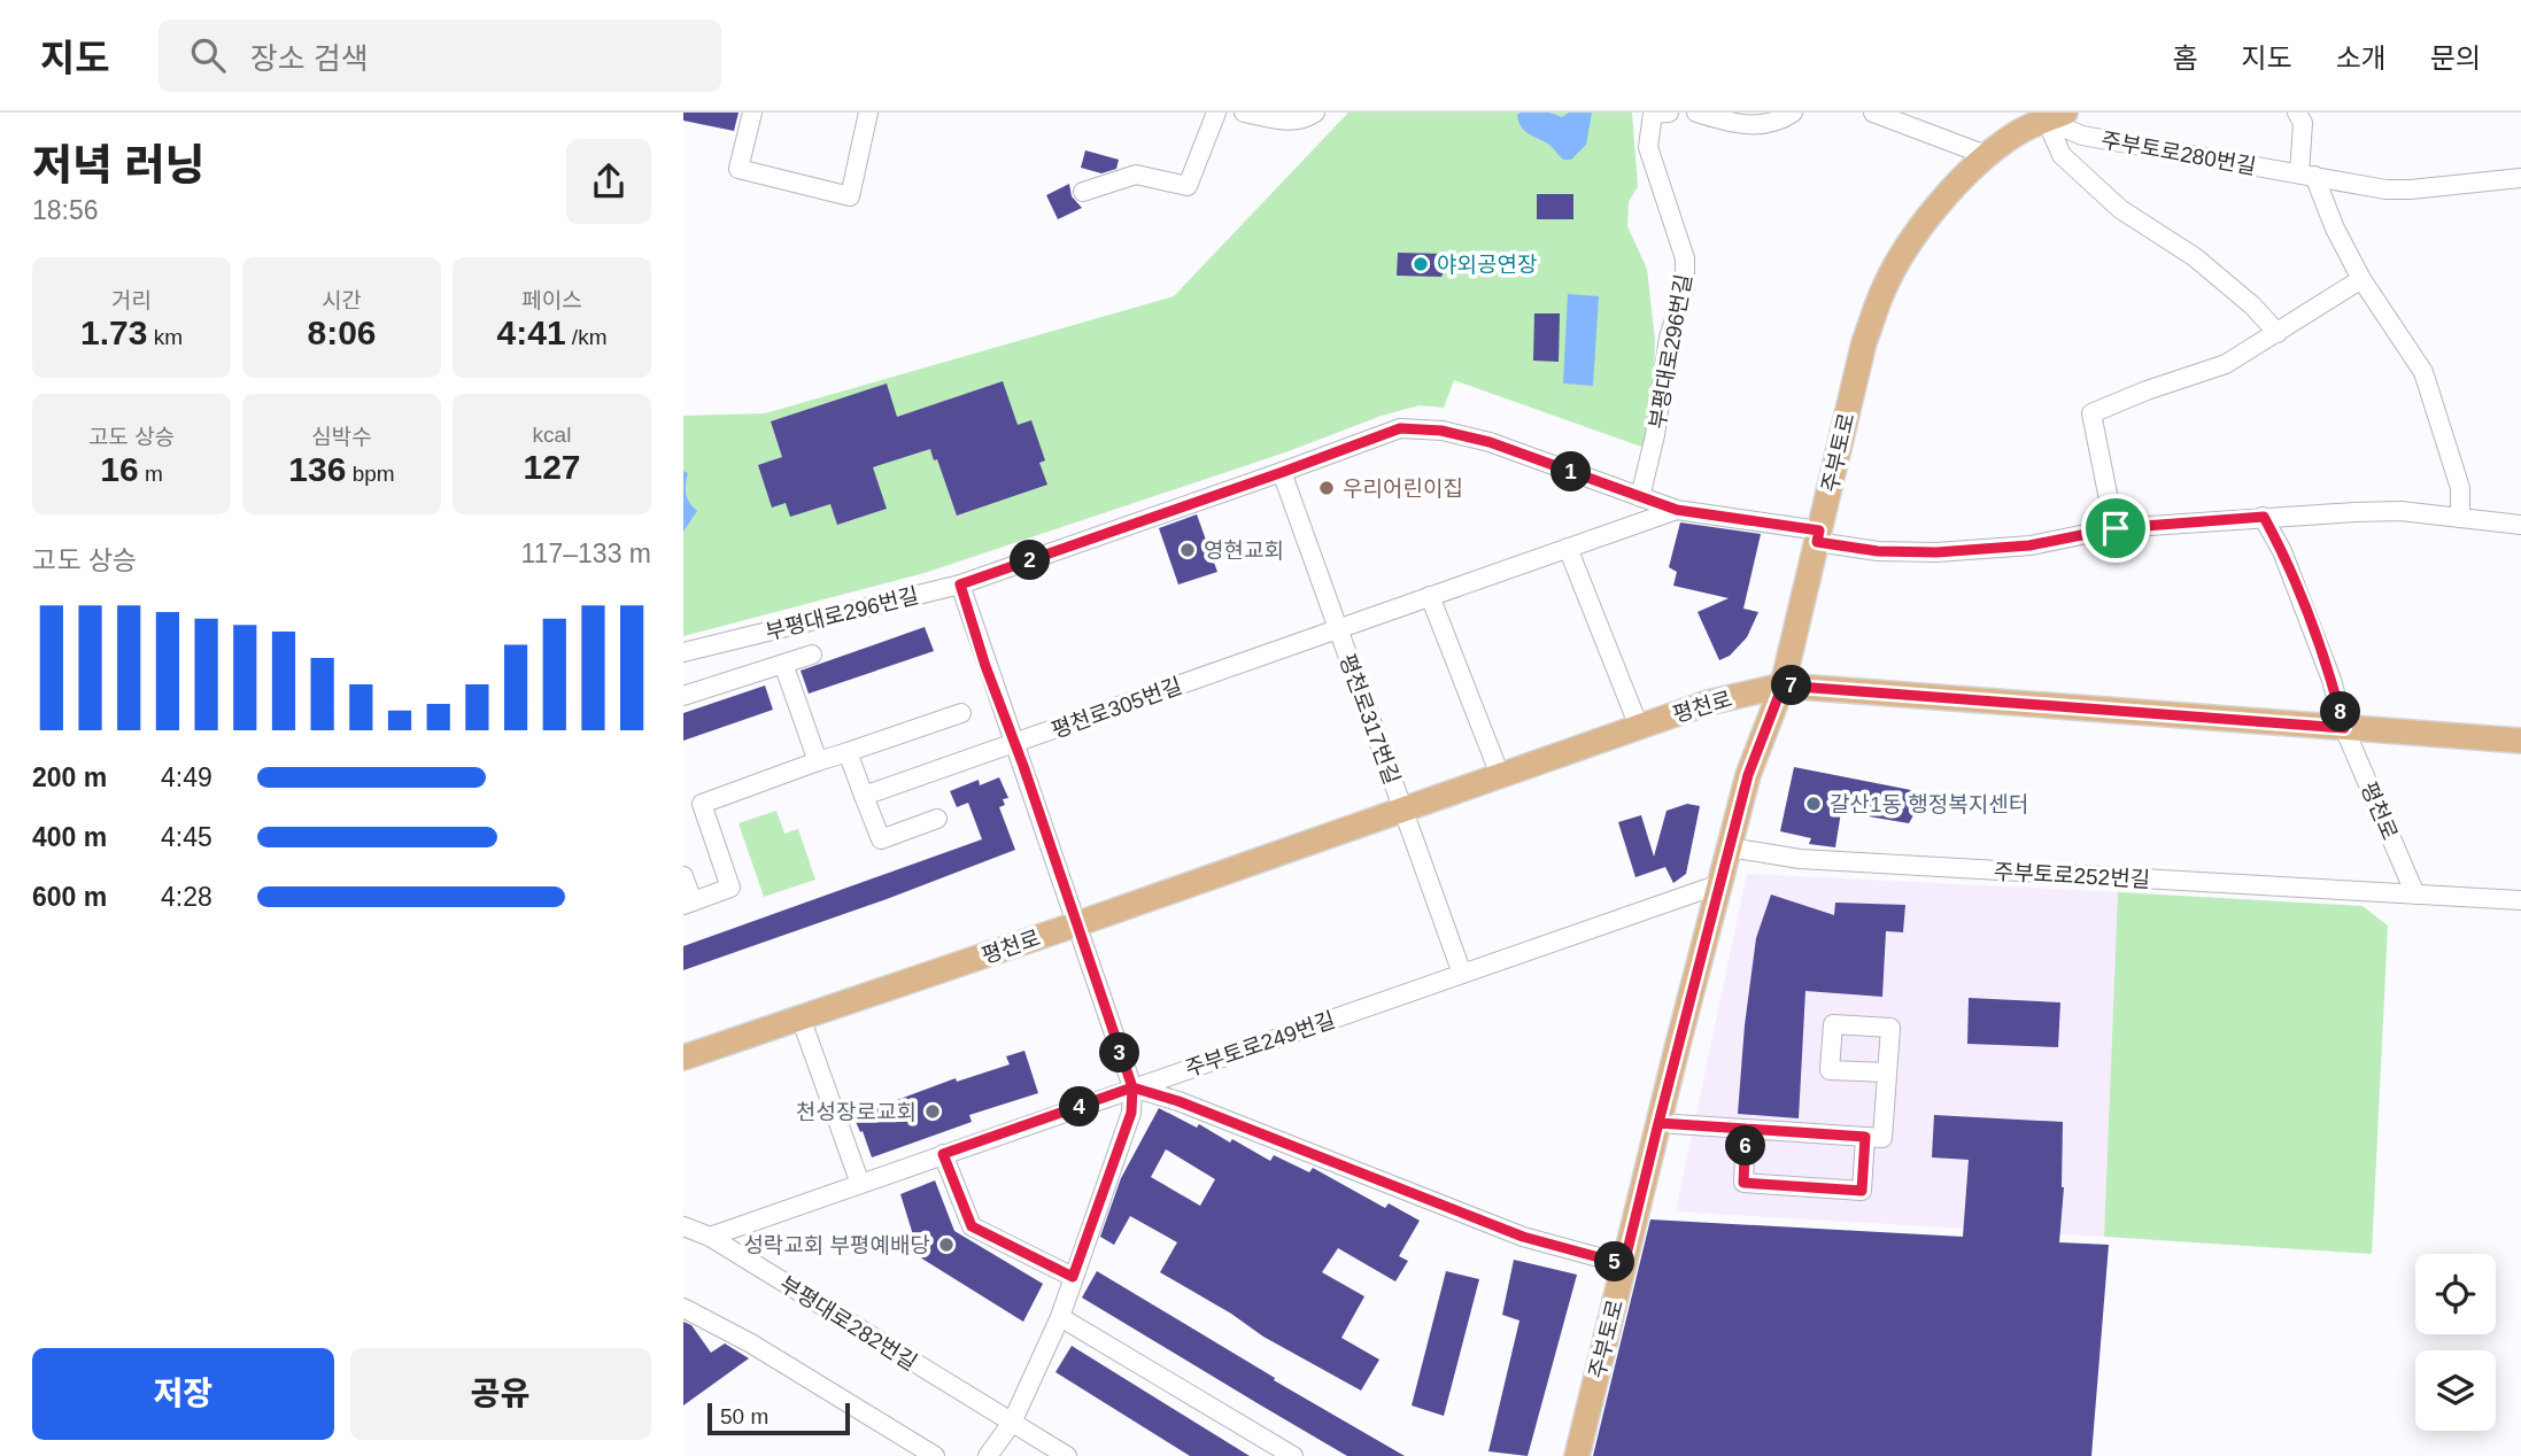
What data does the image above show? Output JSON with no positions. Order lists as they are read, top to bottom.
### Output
{
  "streets": {
    "main road": ["주부토로", "평천로"],
    "street": [
      "주부토로280번길",
      "부평대로296번길",
      "평천로305번길",
      "평천로317번길",
      "주부토로252번길",
      "주부토로249번길",
      "부평대로282번길"
    ]
  },
  "crossings": [
    ["주부토로280번길", "주부토로"],
    ["부평대로296번길", "주부토로"],
    ["부평대로296번길", "평천로"],
    ["부평대로296번길", "평천로317번길"],
    ["주부토로", "평천로"],
    ["주부토로", "주부토로252번길"],
    ["주부토로", "주부토로249번길"],
    ["평천로", "평천로317번길"],
    ["평천로", "주부토로252번길"],
    ["평천로305번길", "평천로317번길"],
    ["주부토로249번길", "부평대로282번길"]
  ],
  "places": [
    "야외공연장",
    "우리어린이집",
    "영현교회",
    "갈산1동 행정복지센터",
    "천성장로교회",
    "성락교회 부평예배당"
  ],
  "scale_bar": "50 m",
  "page": {
    "header": "지도",
    "search": "장소 검색",
    "nav": [
      "홈",
      "지도",
      "소개",
      "문의"
    ],
    "heading": ["저녁 러닝", "18:56"],
    "stats": [
      ["거리", "1.73 km"],
      ["시간", "8:06"],
      ["페이스", "4:41 /km"],
      ["고도 상승", "16 m"],
      ["심박수", "136 bpm"],
      ["kcal", "127"]
    ],
    "pins": [
      "1",
      "2",
      "7",
      "8",
      "3",
      "4",
      "6",
      "5"
    ],
    "chart": ["고도 상승", "117–133 m"],
    "list": [
      {
        "name": "200 m",
        "note": "4:49"
      },
      {
        "name": "400 m",
        "note": "4:45"
      },
      {
        "name": "600 m",
        "note": "4:28"
      }
    ],
    "buttons": ["저장", "공유"],
    "scale": "50 m"
  }
}
